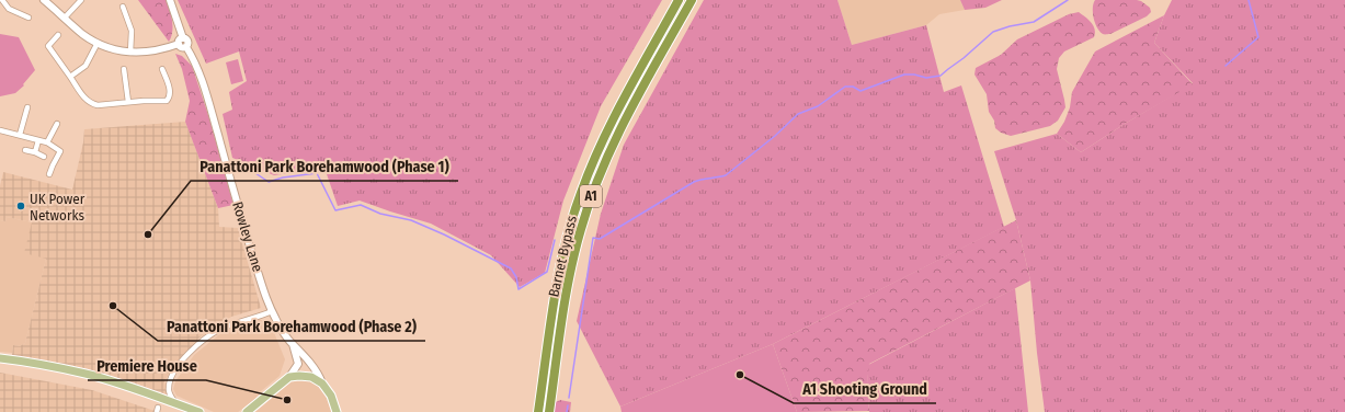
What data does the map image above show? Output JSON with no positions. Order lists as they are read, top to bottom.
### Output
{
  "streets": {
    "highway": ["A1", "Barnet Bypass"],
    "main road": ["Rowley Lane"]
  },
  "places": [
    "UK Power Networks",
    "Panattoni Park Borehamwood (Phase 1)",
    "Panattoni Park Borehamwood (Phase 2)",
    "A1 Shooting Ground",
    "Premiere House"
  ]
}
